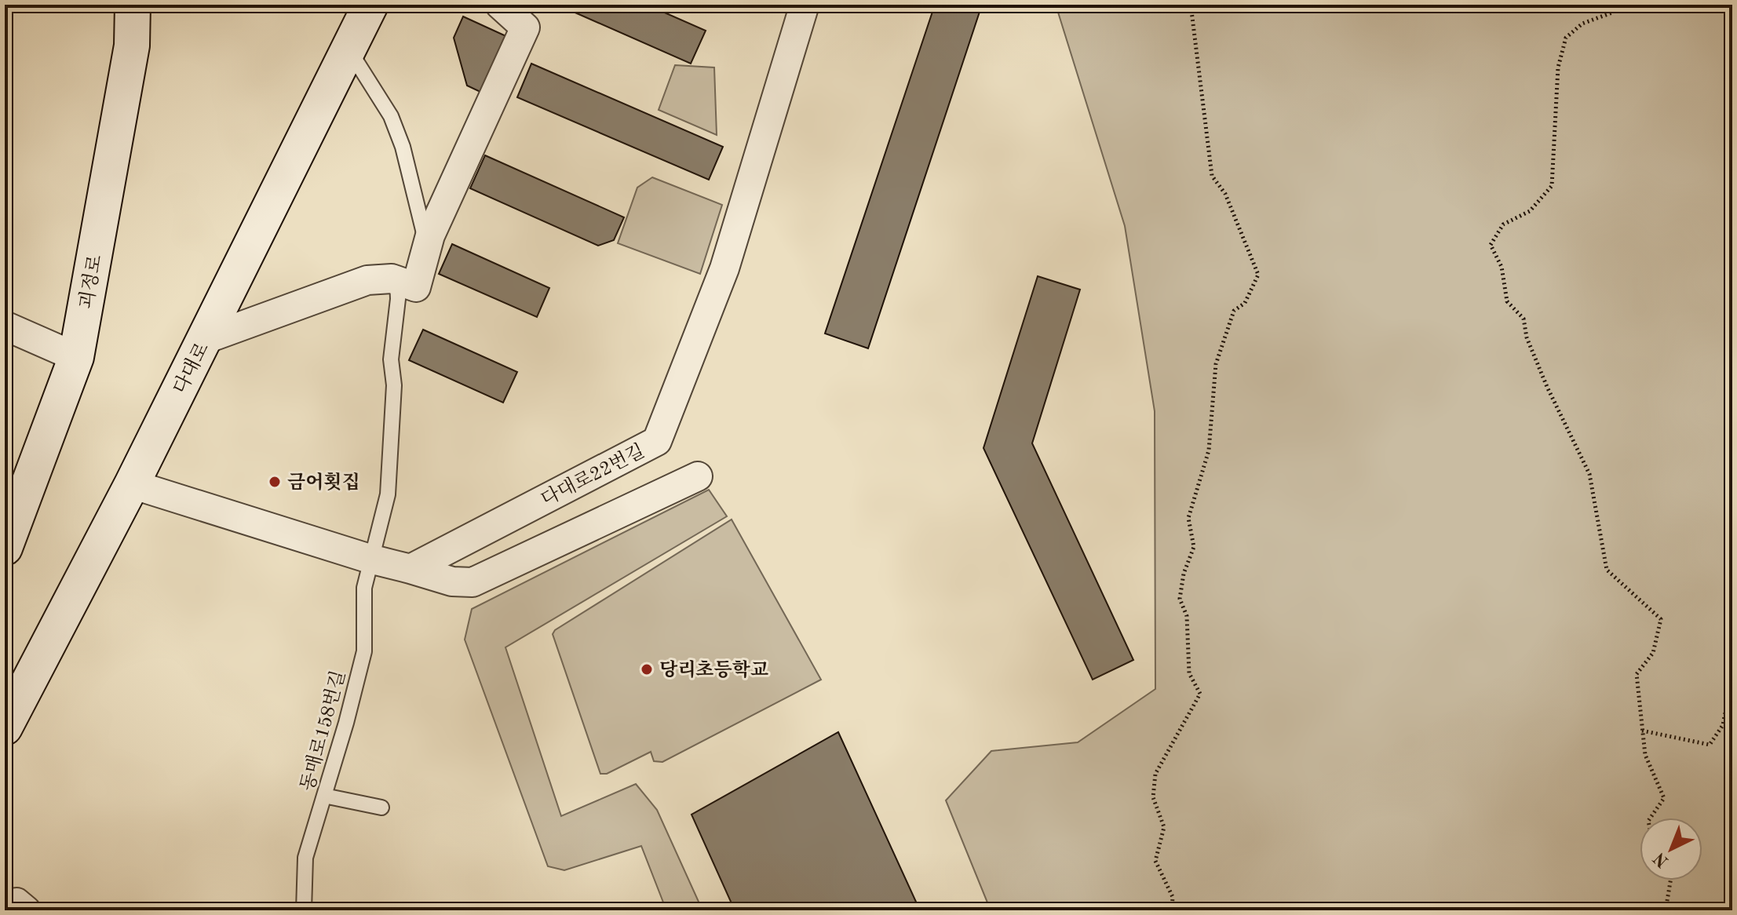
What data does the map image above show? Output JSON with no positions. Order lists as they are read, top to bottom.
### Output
{
  "streets": {
    "main road": ["괴정로", "다대로"],
    "street": ["다대로22번길"],
    "lane": ["동매로158번길"]
  },
  "places": ["금어횟집", "당리초등학교"],
  "north": "bottom left"
}
